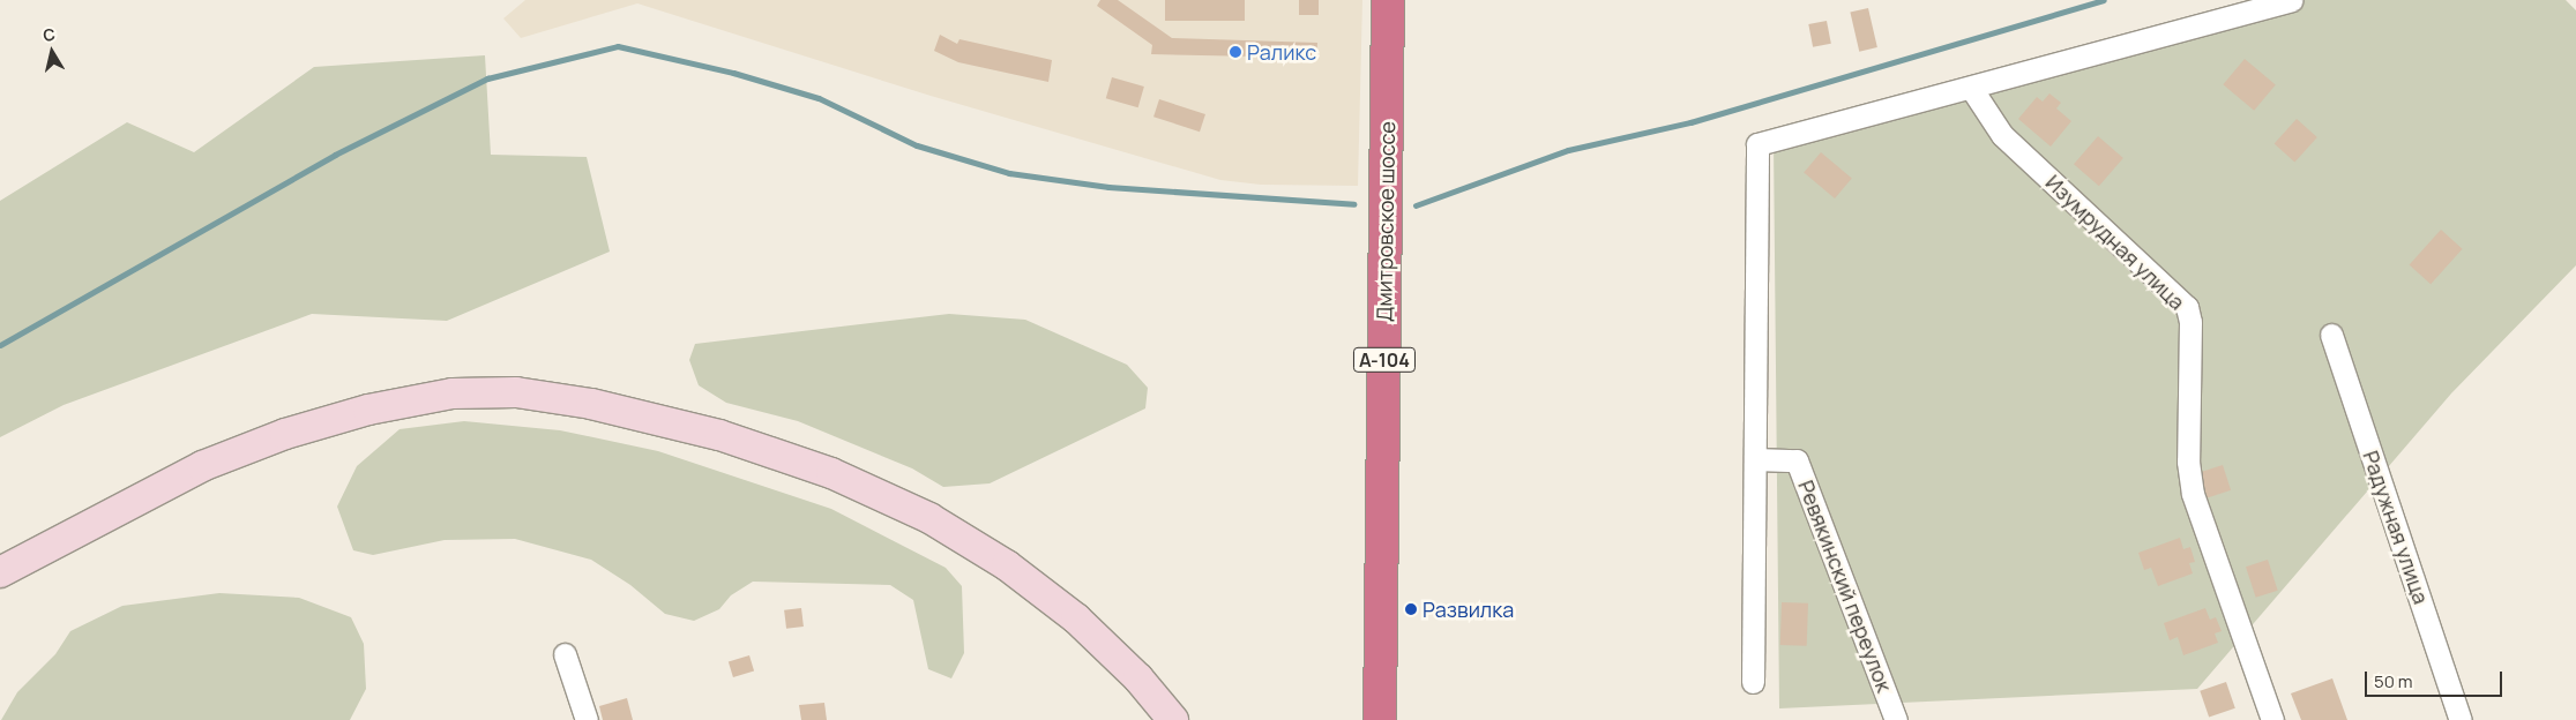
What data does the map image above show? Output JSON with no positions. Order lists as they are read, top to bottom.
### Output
{
  "streets": {
    "highway": ["Дмитровское шоссе", "А-104"],
    "street": ["Изумрудная улица", "Радужная улица", "Ревякинский переулок"]
  },
  "places": ["Раликс", "Развилка"],
  "scale_bar": "50 m",
  "north": "top"
}
